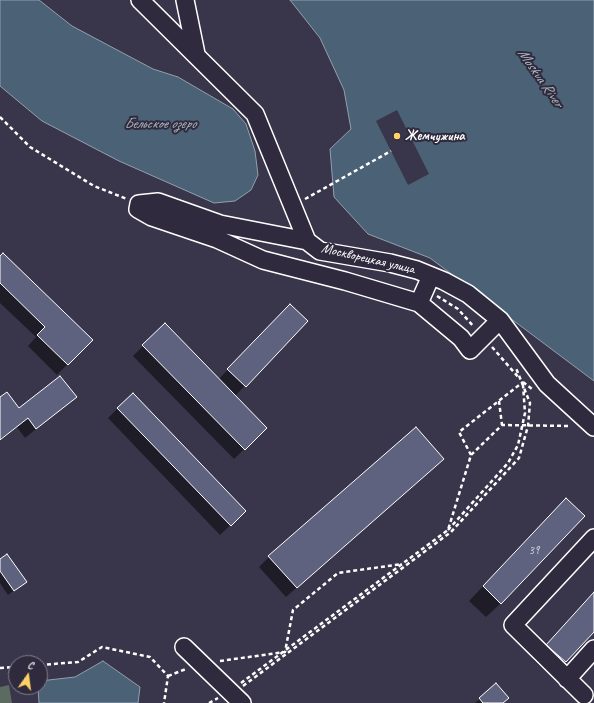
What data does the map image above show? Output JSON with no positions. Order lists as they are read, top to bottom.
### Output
{
  "streets": {
    "street": ["Москворецкая улица"]
  },
  "water": ["Moskva River", "Бельское озеро"],
  "places": ["Жемчужина"],
  "house_numbers": ["39"],
  "north": "top"
}
